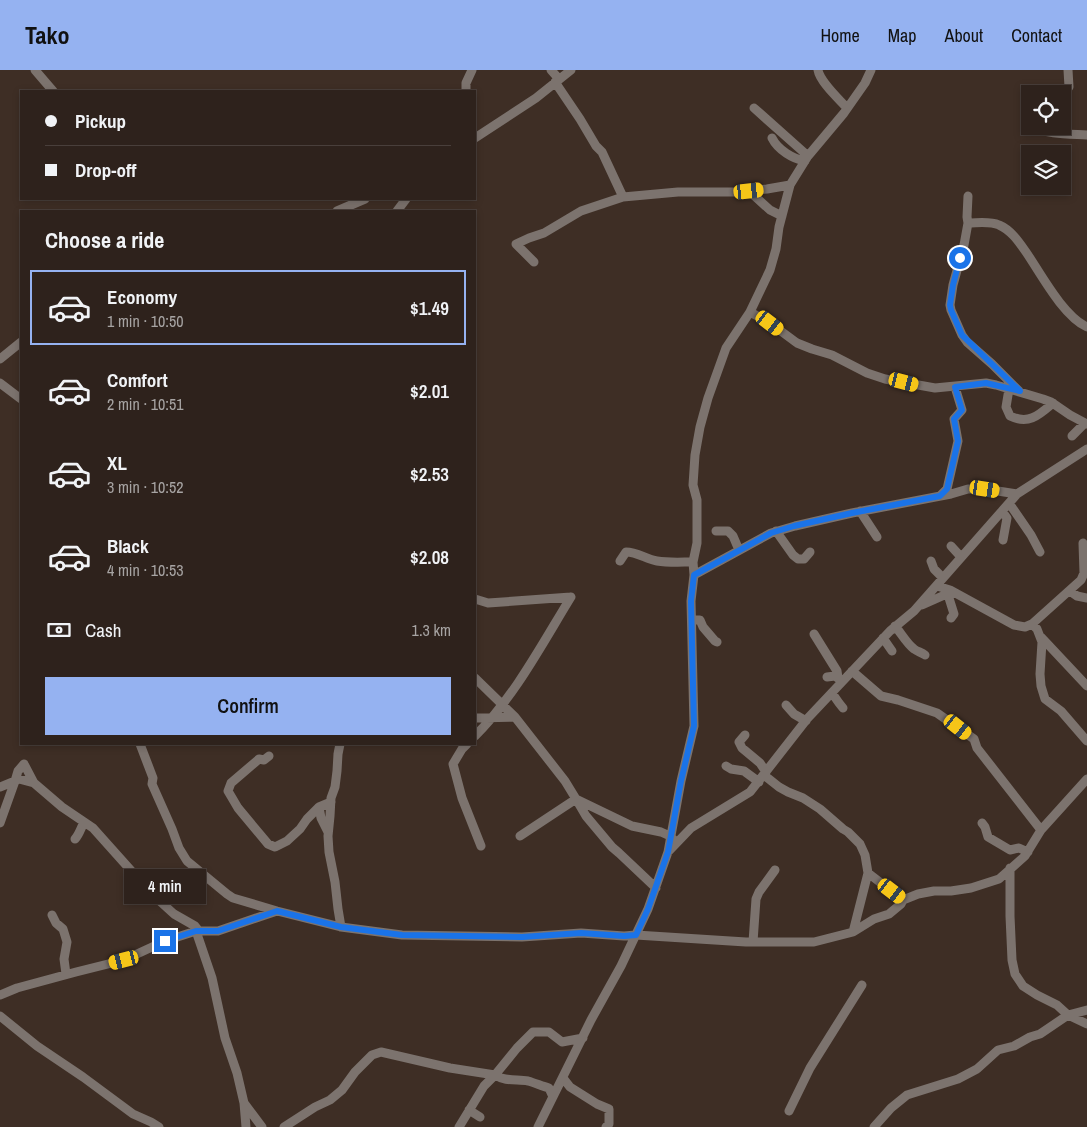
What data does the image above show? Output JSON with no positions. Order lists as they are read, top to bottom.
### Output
{
  "page": {
    "header": "Tako",
    "nav": [
      "Home",
      "Map",
      "About",
      "Contact"
    ],
    "banner": ["Pickup", "Drop-off"],
    "heading": "Choose a ride",
    "list": [
      {
        "name": "Economy",
        "note": "1 min · 10:50",
        "value": "$1.49"
      },
      {
        "name": "Comfort",
        "note": "2 min · 10:51",
        "value": "$2.01"
      },
      {
        "name": "XL",
        "note": "3 min · 10:52",
        "value": "$2.53"
      },
      {
        "name": "Black",
        "note": "4 min · 10:53",
        "value": "$2.08"
      }
    ],
    "pay": ["Cash", "1.3 km"],
    "buttons": "Confirm",
    "bubble": "4 min"
  }
}
